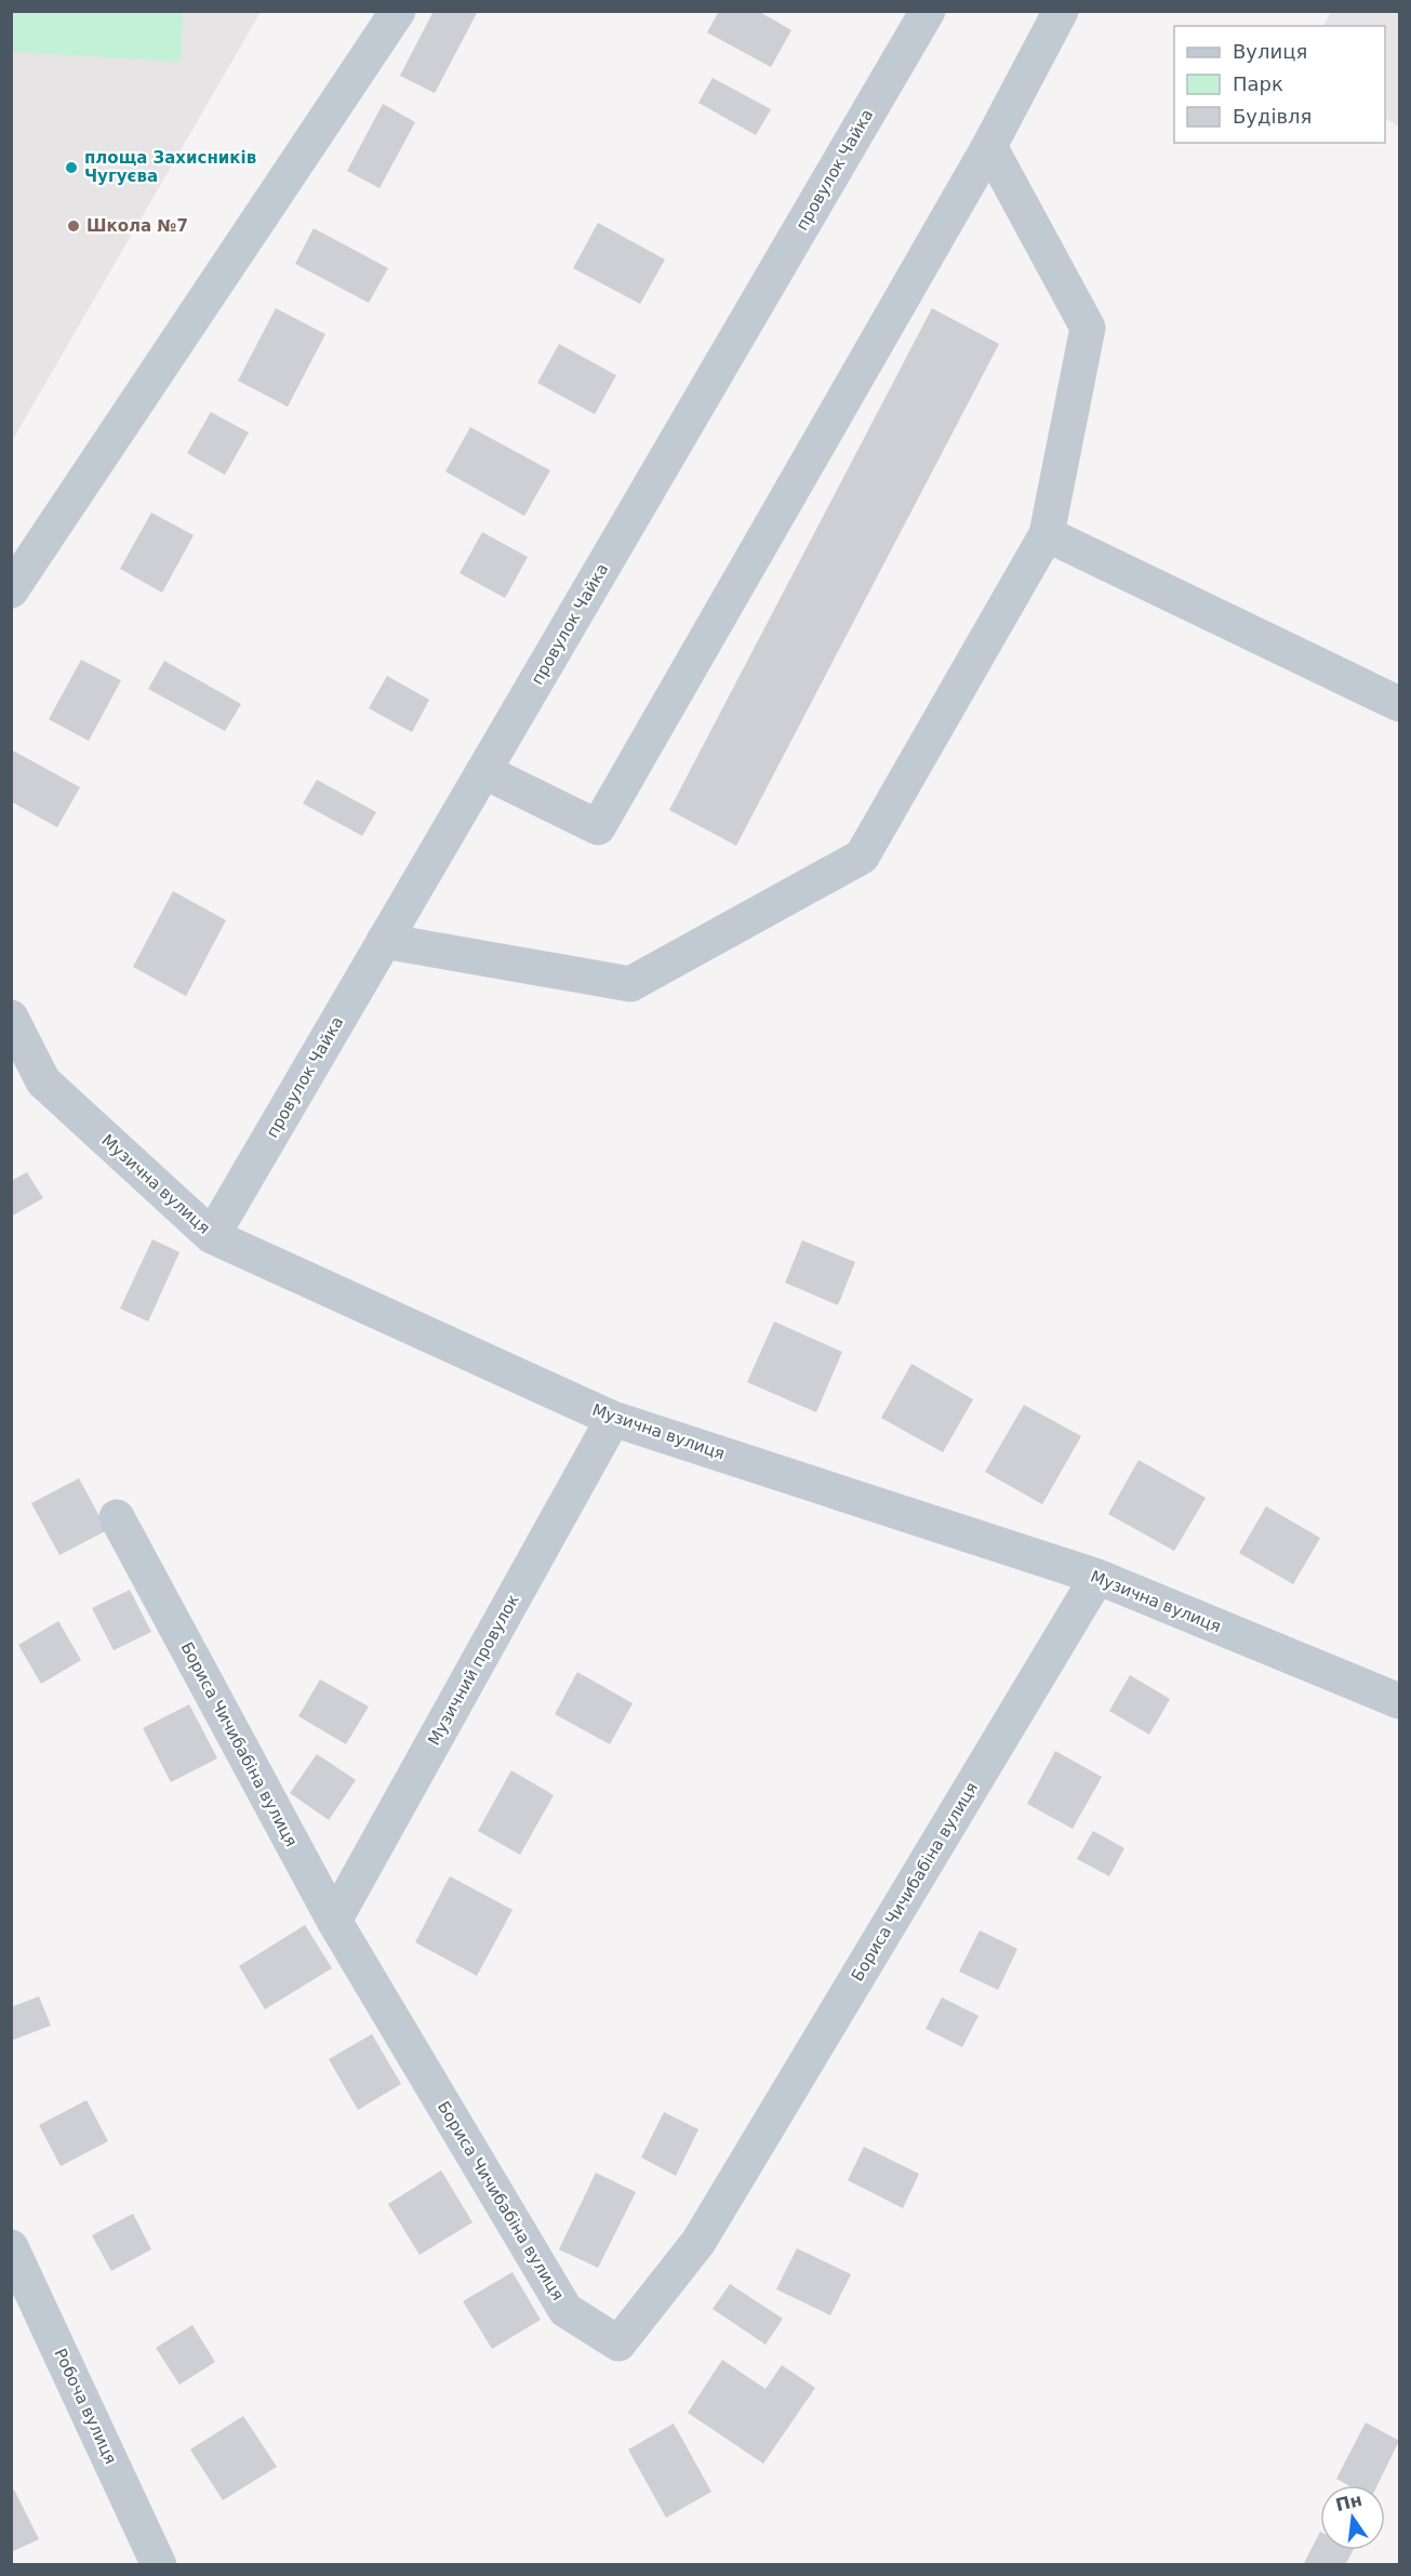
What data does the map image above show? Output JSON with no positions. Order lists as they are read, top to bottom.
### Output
{
  "streets": {
    "street": [
      "провулок Чайка",
      "Музична вулиця",
      "Музичний провулок",
      "Бориса Чичибабіна вулиця",
      "Робоча вулиця"
    ]
  },
  "crossings": [
    ["провулок Чайка", "Музична вулиця"],
    ["Музична вулиця", "Музичний провулок"],
    ["Музична вулиця", "Бориса Чичибабіна вулиця"],
    ["Музичний провулок", "Бориса Чичибабіна вулиця"]
  ],
  "places": ["площа Захисників Чугуєва", "Школа №7"],
  "legend": ["Вулиця", "Парк", "Будівля"],
  "north": "top"
}
